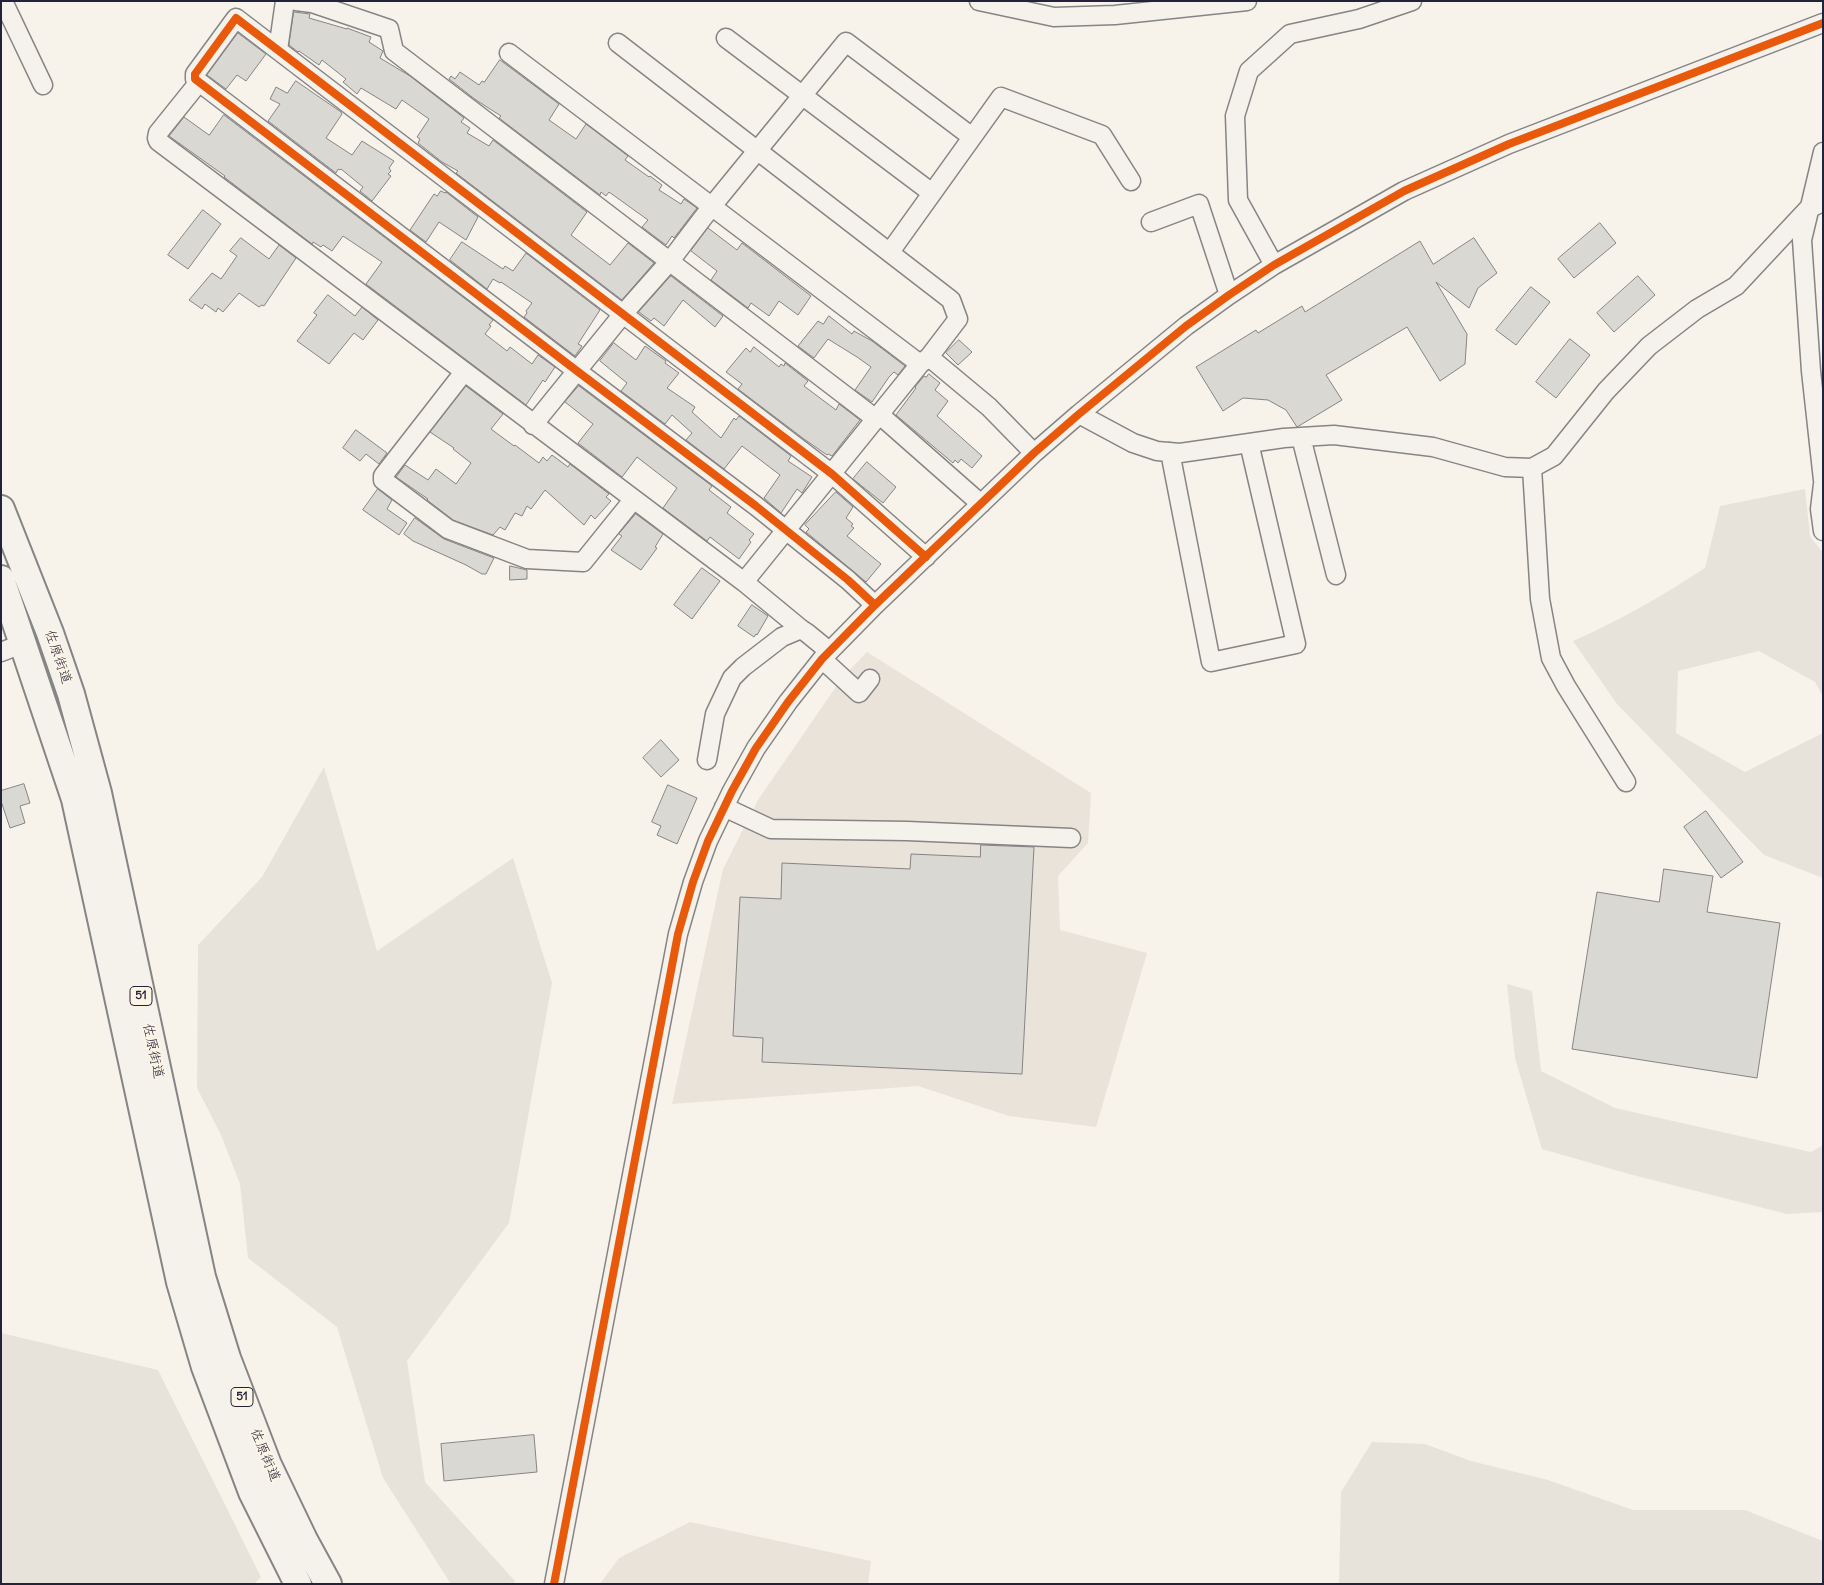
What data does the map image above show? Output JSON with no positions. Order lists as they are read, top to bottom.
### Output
{
  "streets": {
    "highway": ["佐原街道", "51"]
  }
}
